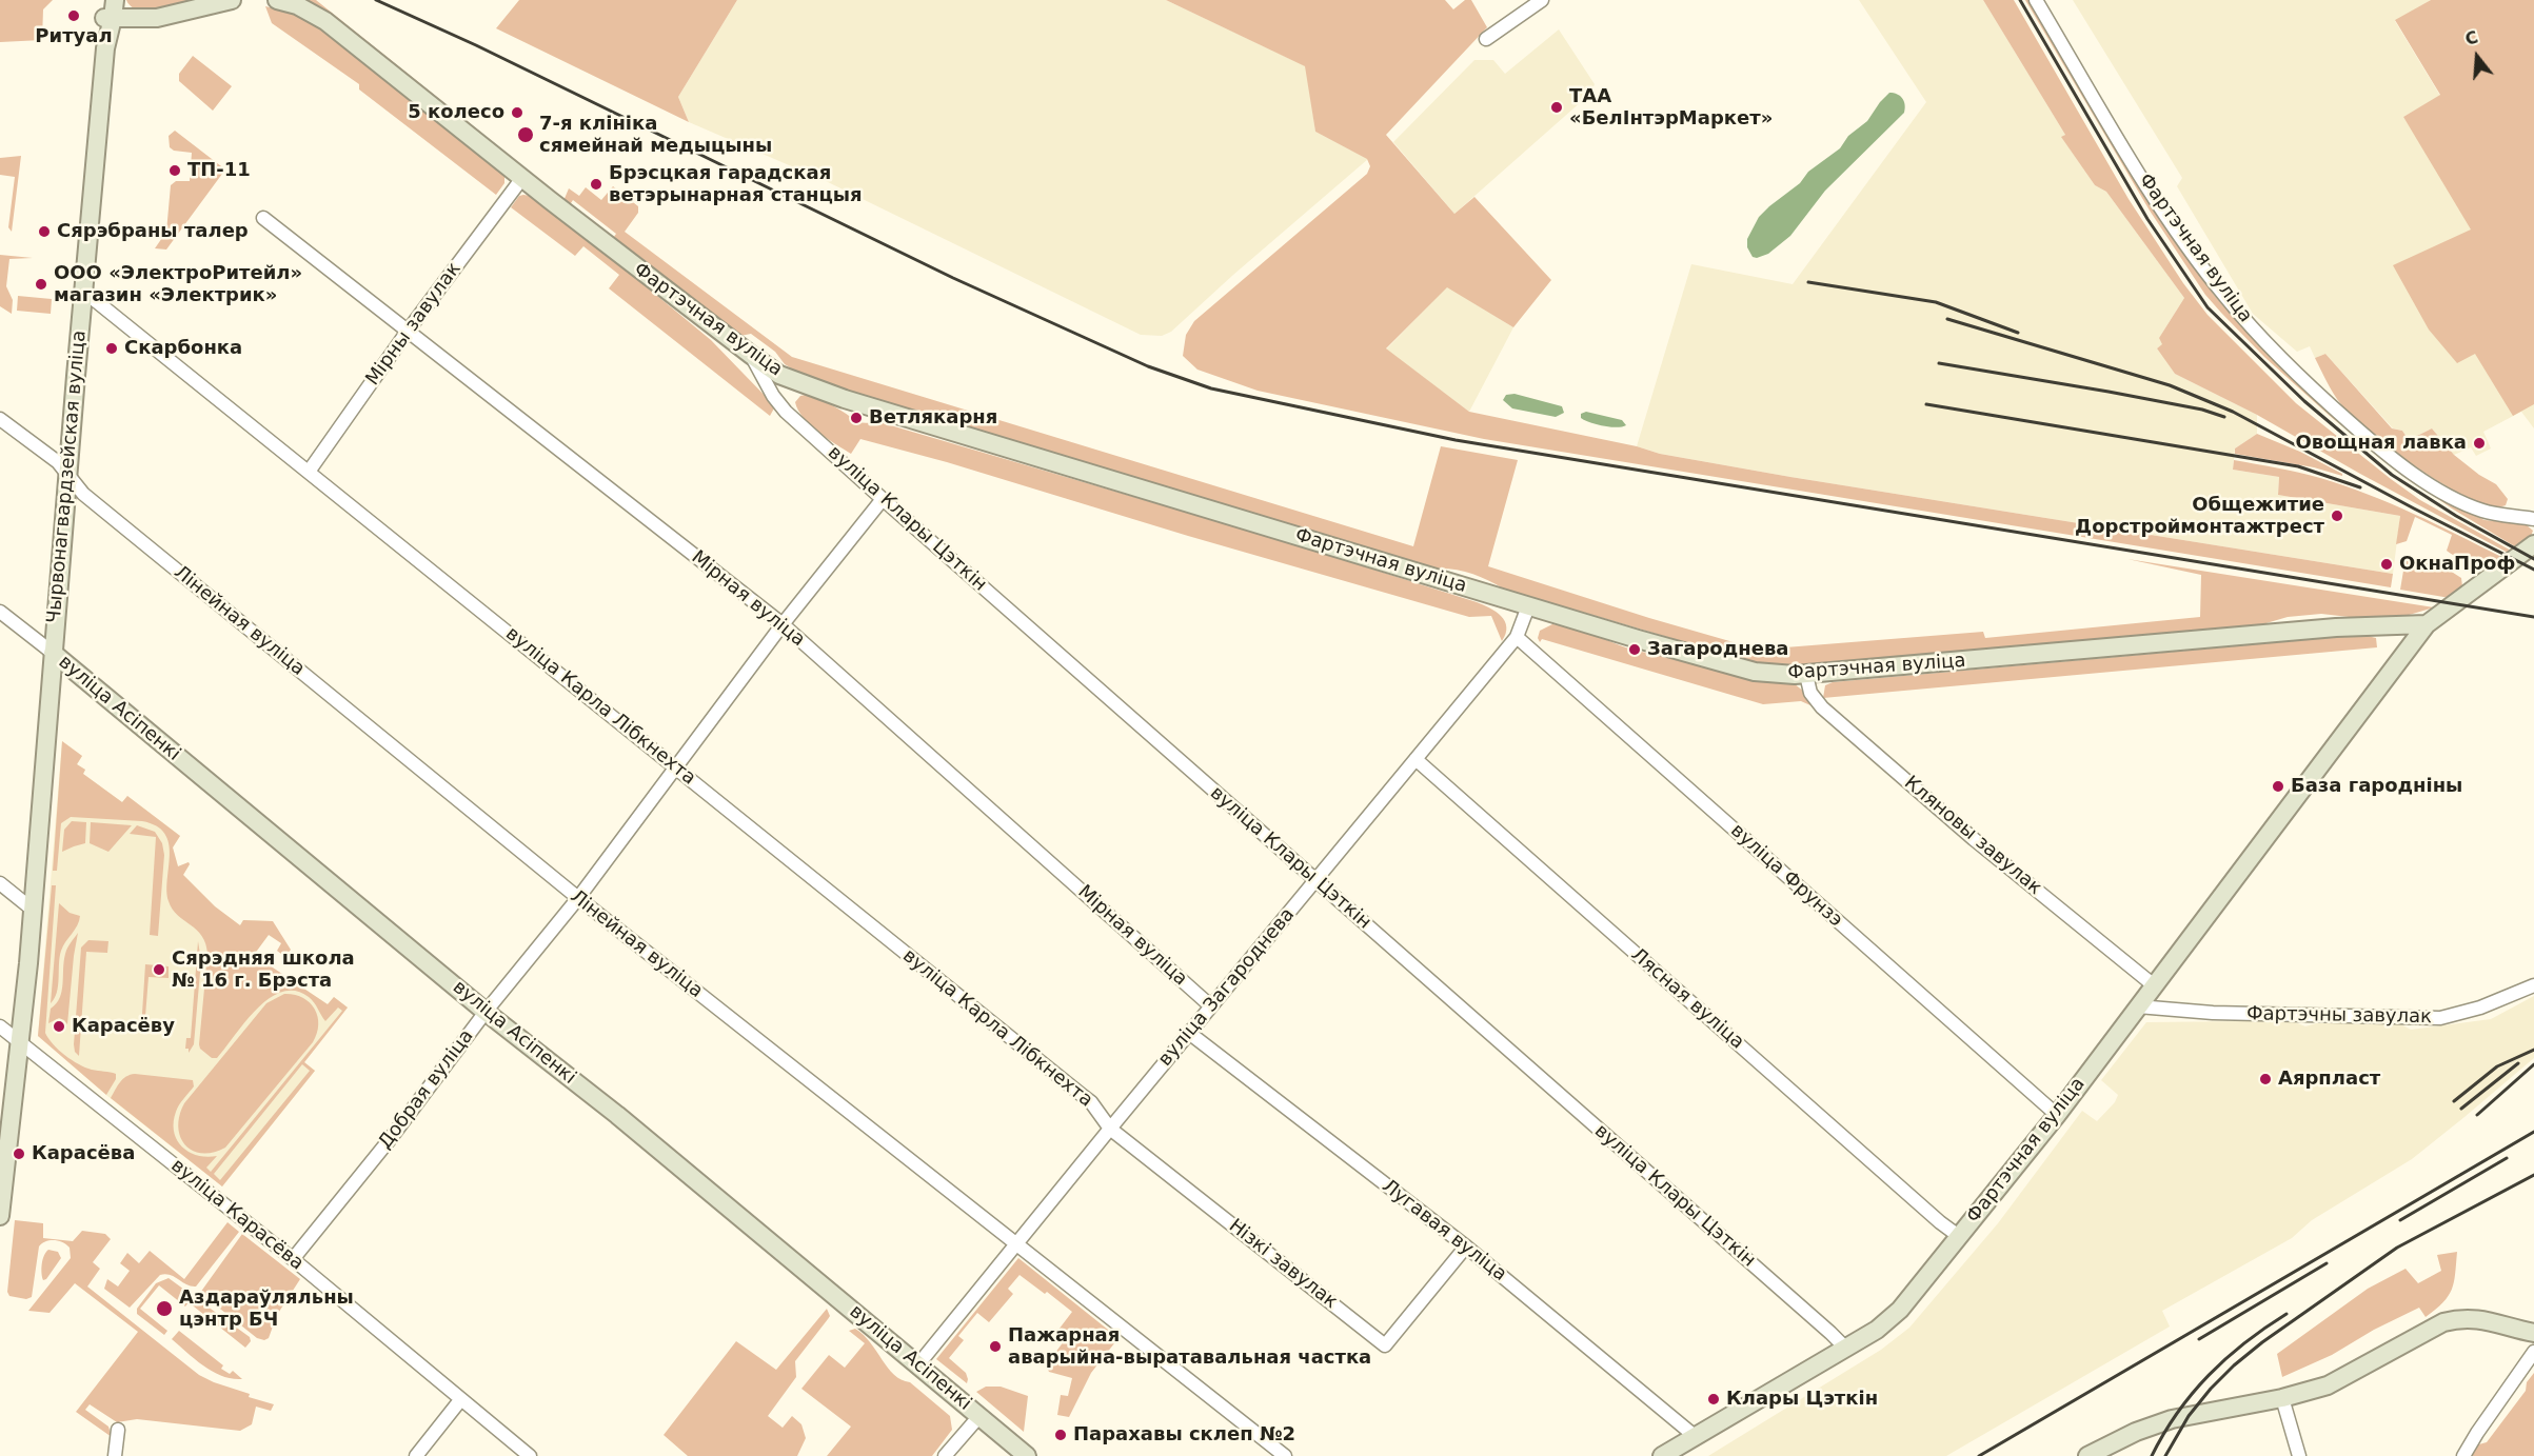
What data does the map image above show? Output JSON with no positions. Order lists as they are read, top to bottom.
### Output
{
  "streets": {
    "main road": ["Фартэчная вуліца", "Чырвонагвардзейская вуліца", "вуліца Асіпенкі"],
    "street": [
      "Мірны завулак",
      "вуліца Клары Цэткін",
      "Мірная вуліца",
      "Лінейная вуліца",
      "вуліца Карла Лібкнехта",
      "Кляновы завулак",
      "вуліца Фрунзэ",
      "вуліца Загароднева",
      "Лясная вуліца",
      "Фартэчны завулак",
      "Добрая вуліца",
      "вуліца Карасёва",
      "Лугавая вуліца",
      "Нізкі завулак"
    ]
  },
  "crossings": [
    ["Фартэчная вуліца", "Мірны завулак"],
    ["Фартэчная вуліца", "вуліца Клары Цэткін"],
    ["Фартэчная вуліца", "Кляновы завулак"],
    ["Фартэчная вуліца", "вуліца Фрунзэ"],
    ["Фартэчная вуліца", "вуліца Загароднева"],
    ["Фартэчная вуліца", "Лясная вуліца"],
    ["Фартэчная вуліца", "Фартэчны завулак"],
    ["Фартэчная вуліца", "Лугавая вуліца"],
    ["Мірны завулак", "Мірная вуліца"],
    ["Мірны завулак", "вуліца Карла Лібкнехта"],
    ["Чырвонагвардзейская вуліца", "Лінейная вуліца"],
    ["Чырвонагвардзейская вуліца", "вуліца Карла Лібкнехта"],
    ["Чырвонагвардзейская вуліца", "вуліца Асіпенкі"],
    ["Чырвонагвардзейская вуліца", "вуліца Карасёва"],
    ["вуліца Клары Цэткін", "вуліца Загароднева"],
    ["вуліца Клары Цэткін", "Добрая вуліца"],
    ["Мірная вуліца", "вуліца Загароднева"],
    ["Мірная вуліца", "Добрая вуліца"],
    ["Лінейная вуліца", "вуліца Загароднева"],
    ["Лінейная вуліца", "Добрая вуліца"],
    ["вуліца Карла Лібкнехта", "вуліца Загароднева"],
    ["вуліца Карла Лібкнехта", "Добрая вуліца"],
    ["вуліца Карла Лібкнехта", "Нізкі завулак"],
    ["вуліца Асіпенкі", "вуліца Загароднева"],
    ["вуліца Асіпенкі", "Добрая вуліца"],
    ["вуліца Фрунзэ", "вуліца Загароднева"],
    ["вуліца Загароднева", "Лясная вуліца"],
    ["вуліца Загароднева", "Лугавая вуліца"],
    ["вуліца Загароднева", "Нізкі завулак"],
    ["Добрая вуліца", "вуліца Карасёва"],
    ["Лугавая вуліца", "Нізкі завулак"]
  ],
  "places": [
    "Ритуал",
    "ТАА «БелІнтэрМаркет»",
    "5 колесо",
    "7-я клініка сямейнай медыцыны",
    "ТП-11",
    "Брэсцкая гарадская ветэрынарная станцыя",
    "Сярэбраны талер",
    "ООО «ЭлектроРитейл» магазин «Электрик»",
    "Скарбонка",
    "Ветлякарня",
    "Овощная лавка",
    "Общежитие Дорстроймонтажтрест",
    "ОкнаПроф",
    "Загароднева",
    "База гародніны",
    "Сярэдняя школа № 16 г. Брэста",
    "Карасёву",
    "Аярпласт",
    "Карасёва",
    "Аздараўляльны цэнтр БЧ",
    "Пажарная аварыйна-выратавальная частка",
    "Клары Цэткін",
    "Парахавы склеп №2"
  ],
  "north": "top"
}
